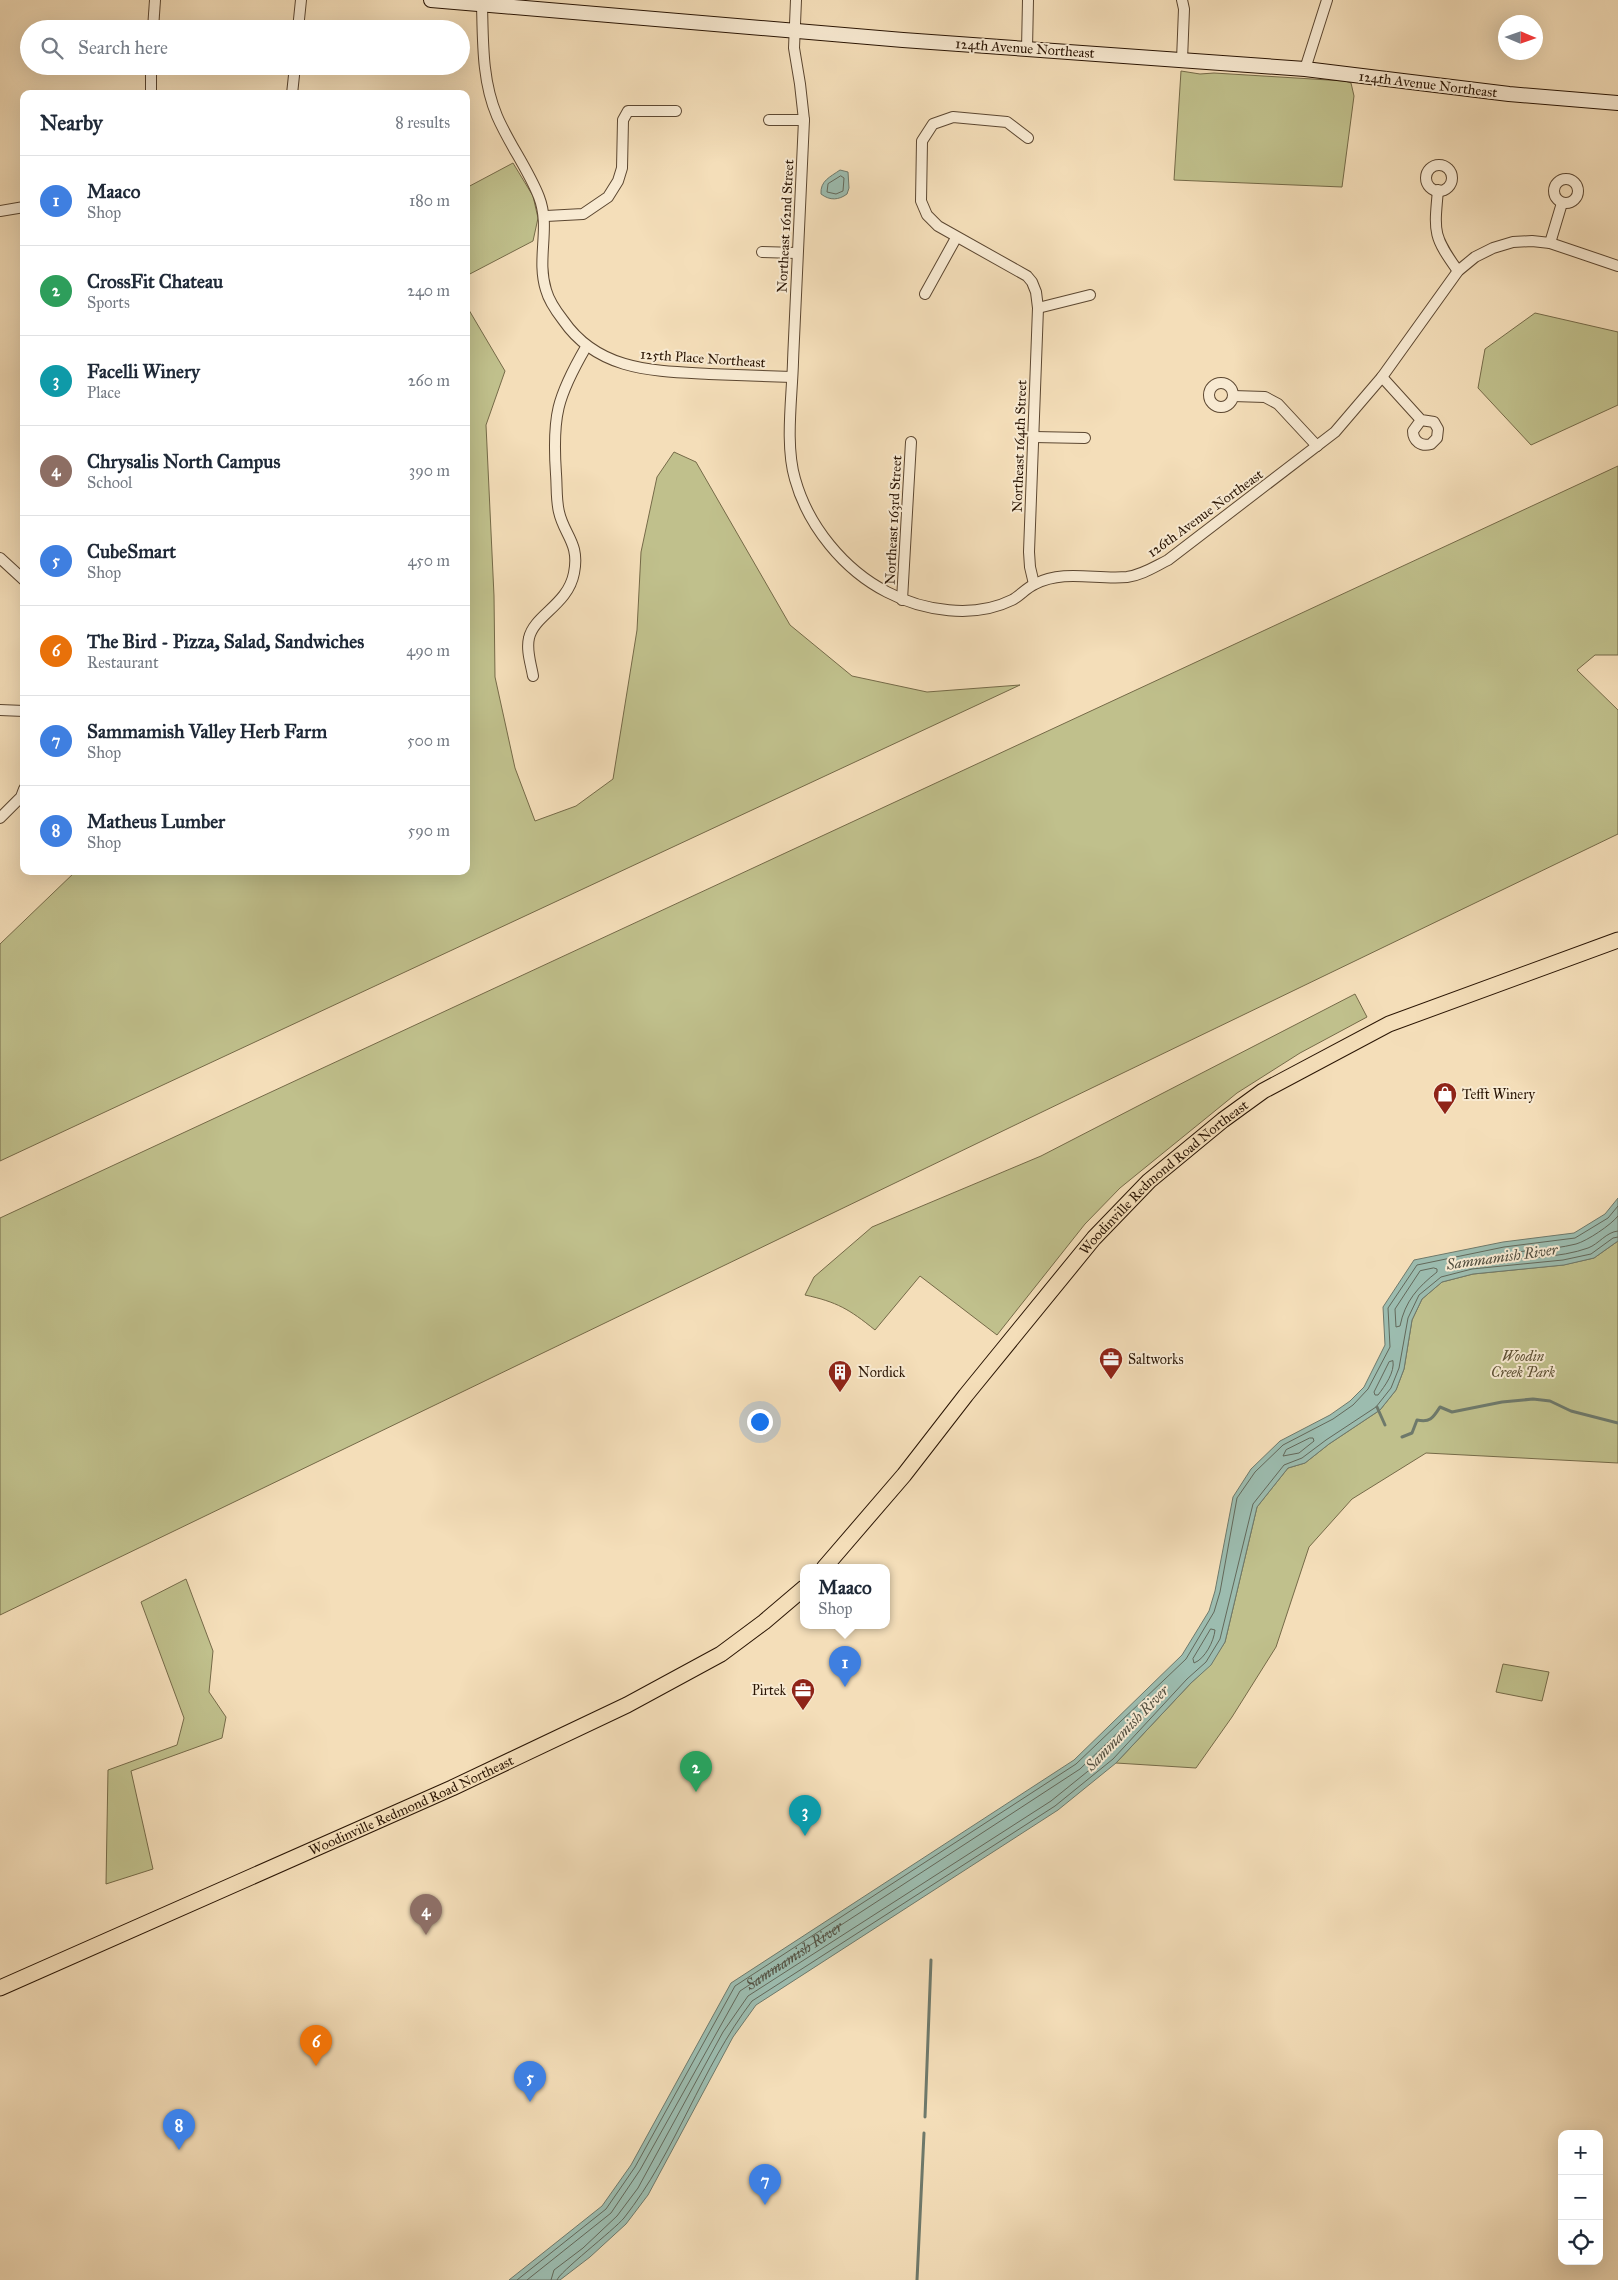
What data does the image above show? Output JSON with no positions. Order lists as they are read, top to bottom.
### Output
{
  "streets": {
    "main road": ["Woodinville Redmond Road Northeast"],
    "street": [
      "124th Avenue Northeast",
      "Northeast 162nd Street",
      "125th Place Northeast",
      "Northeast 164th Street",
      "126th Avenue Northeast",
      "Northeast 163rd Street"
    ]
  },
  "crossings": [
    ["124th Avenue Northeast", "Northeast 162nd Street"],
    ["Northeast 162nd Street", "125th Place Northeast"],
    ["Northeast 162nd Street", "126th Avenue Northeast"],
    ["Northeast 164th Street", "126th Avenue Northeast"],
    ["126th Avenue Northeast", "Northeast 163rd Street"]
  ],
  "water": ["Sammamish River"],
  "parks": ["Woodin Creek Park"],
  "places": {
    "shop": ["Tefft Winery"],
    "office": ["Saltworks", "Pirtek"],
    "building": ["Nordick"]
  },
  "north": "right",
  "page": {
    "search": "Search here",
    "heading": ["Nearby", "8 results"],
    "list": [
      {
        "mark": "1",
        "name": "Maaco",
        "note": "Shop",
        "value": "180 m"
      },
      {
        "mark": "2",
        "name": "CrossFit Chateau",
        "note": "Sports",
        "value": "240 m"
      },
      {
        "mark": "3",
        "name": "Facelli Winery",
        "note": "Place",
        "value": "260 m"
      },
      {
        "mark": "4",
        "name": "Chrysalis North Campus",
        "note": "School",
        "value": "390 m"
      },
      {
        "mark": "5",
        "name": "CubeSmart",
        "note": "Shop",
        "value": "450 m"
      },
      {
        "mark": "6",
        "name": "The Bird - Pizza, Salad, Sandwiches",
        "note": "Restaurant",
        "value": "490 m"
      },
      {
        "mark": "7",
        "name": "Sammamish Valley Herb Farm",
        "note": "Shop",
        "value": "500 m"
      },
      {
        "mark": "8",
        "name": "Matheus Lumber",
        "note": "Shop",
        "value": "590 m"
      }
    ],
    "popup": ["Maaco", "Shop"],
    "pins": [
      "1",
      "2",
      "3",
      "4",
      "6",
      "5",
      "8",
      "7"
    ],
    "map_buttons": ["+", "−"]
  }
}
